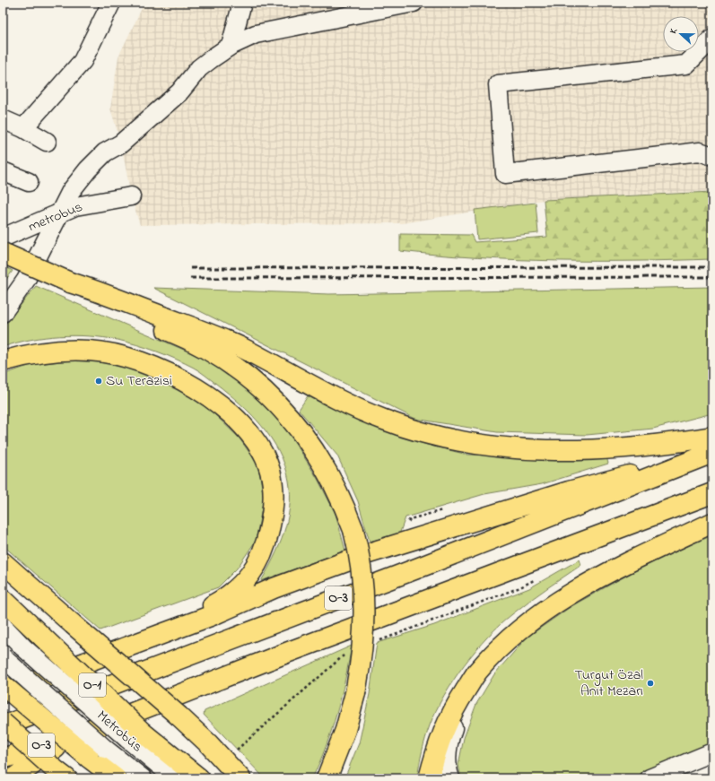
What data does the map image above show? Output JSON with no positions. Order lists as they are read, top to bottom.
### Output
{
  "streets": {
    "highway": ["O-3", "O-1"],
    "lane": ["metrobus", "Metrobüs"]
  },
  "crossings": [
    ["O-1", "Metrobüs"]
  ],
  "places": ["Su Terazisi", "Turgut Özal Anıt Mezarı"],
  "north": "left"
}
